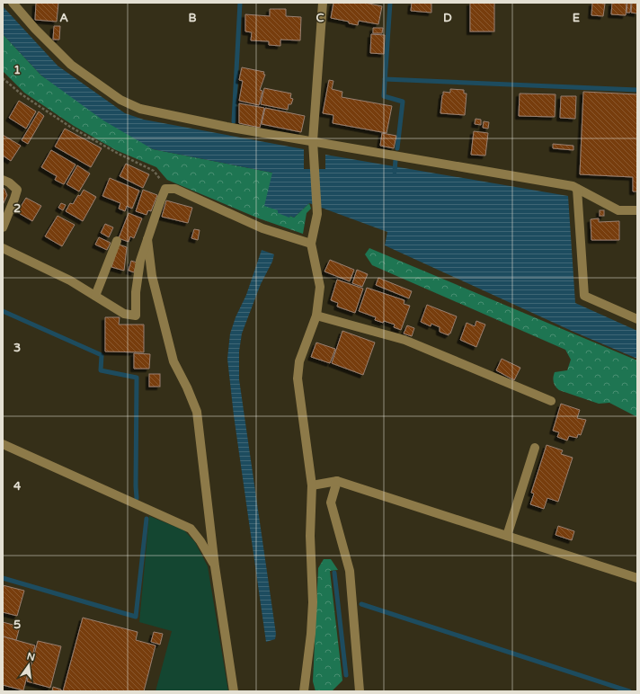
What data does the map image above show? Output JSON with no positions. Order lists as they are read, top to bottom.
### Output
{
  "north": "top",
  "grid": {
    "columns": [
      "A",
      "B",
      "C",
      "D",
      "E"
    ],
    "rows": [
      "1",
      "2",
      "3",
      "4",
      "5"
    ]
  }
}
